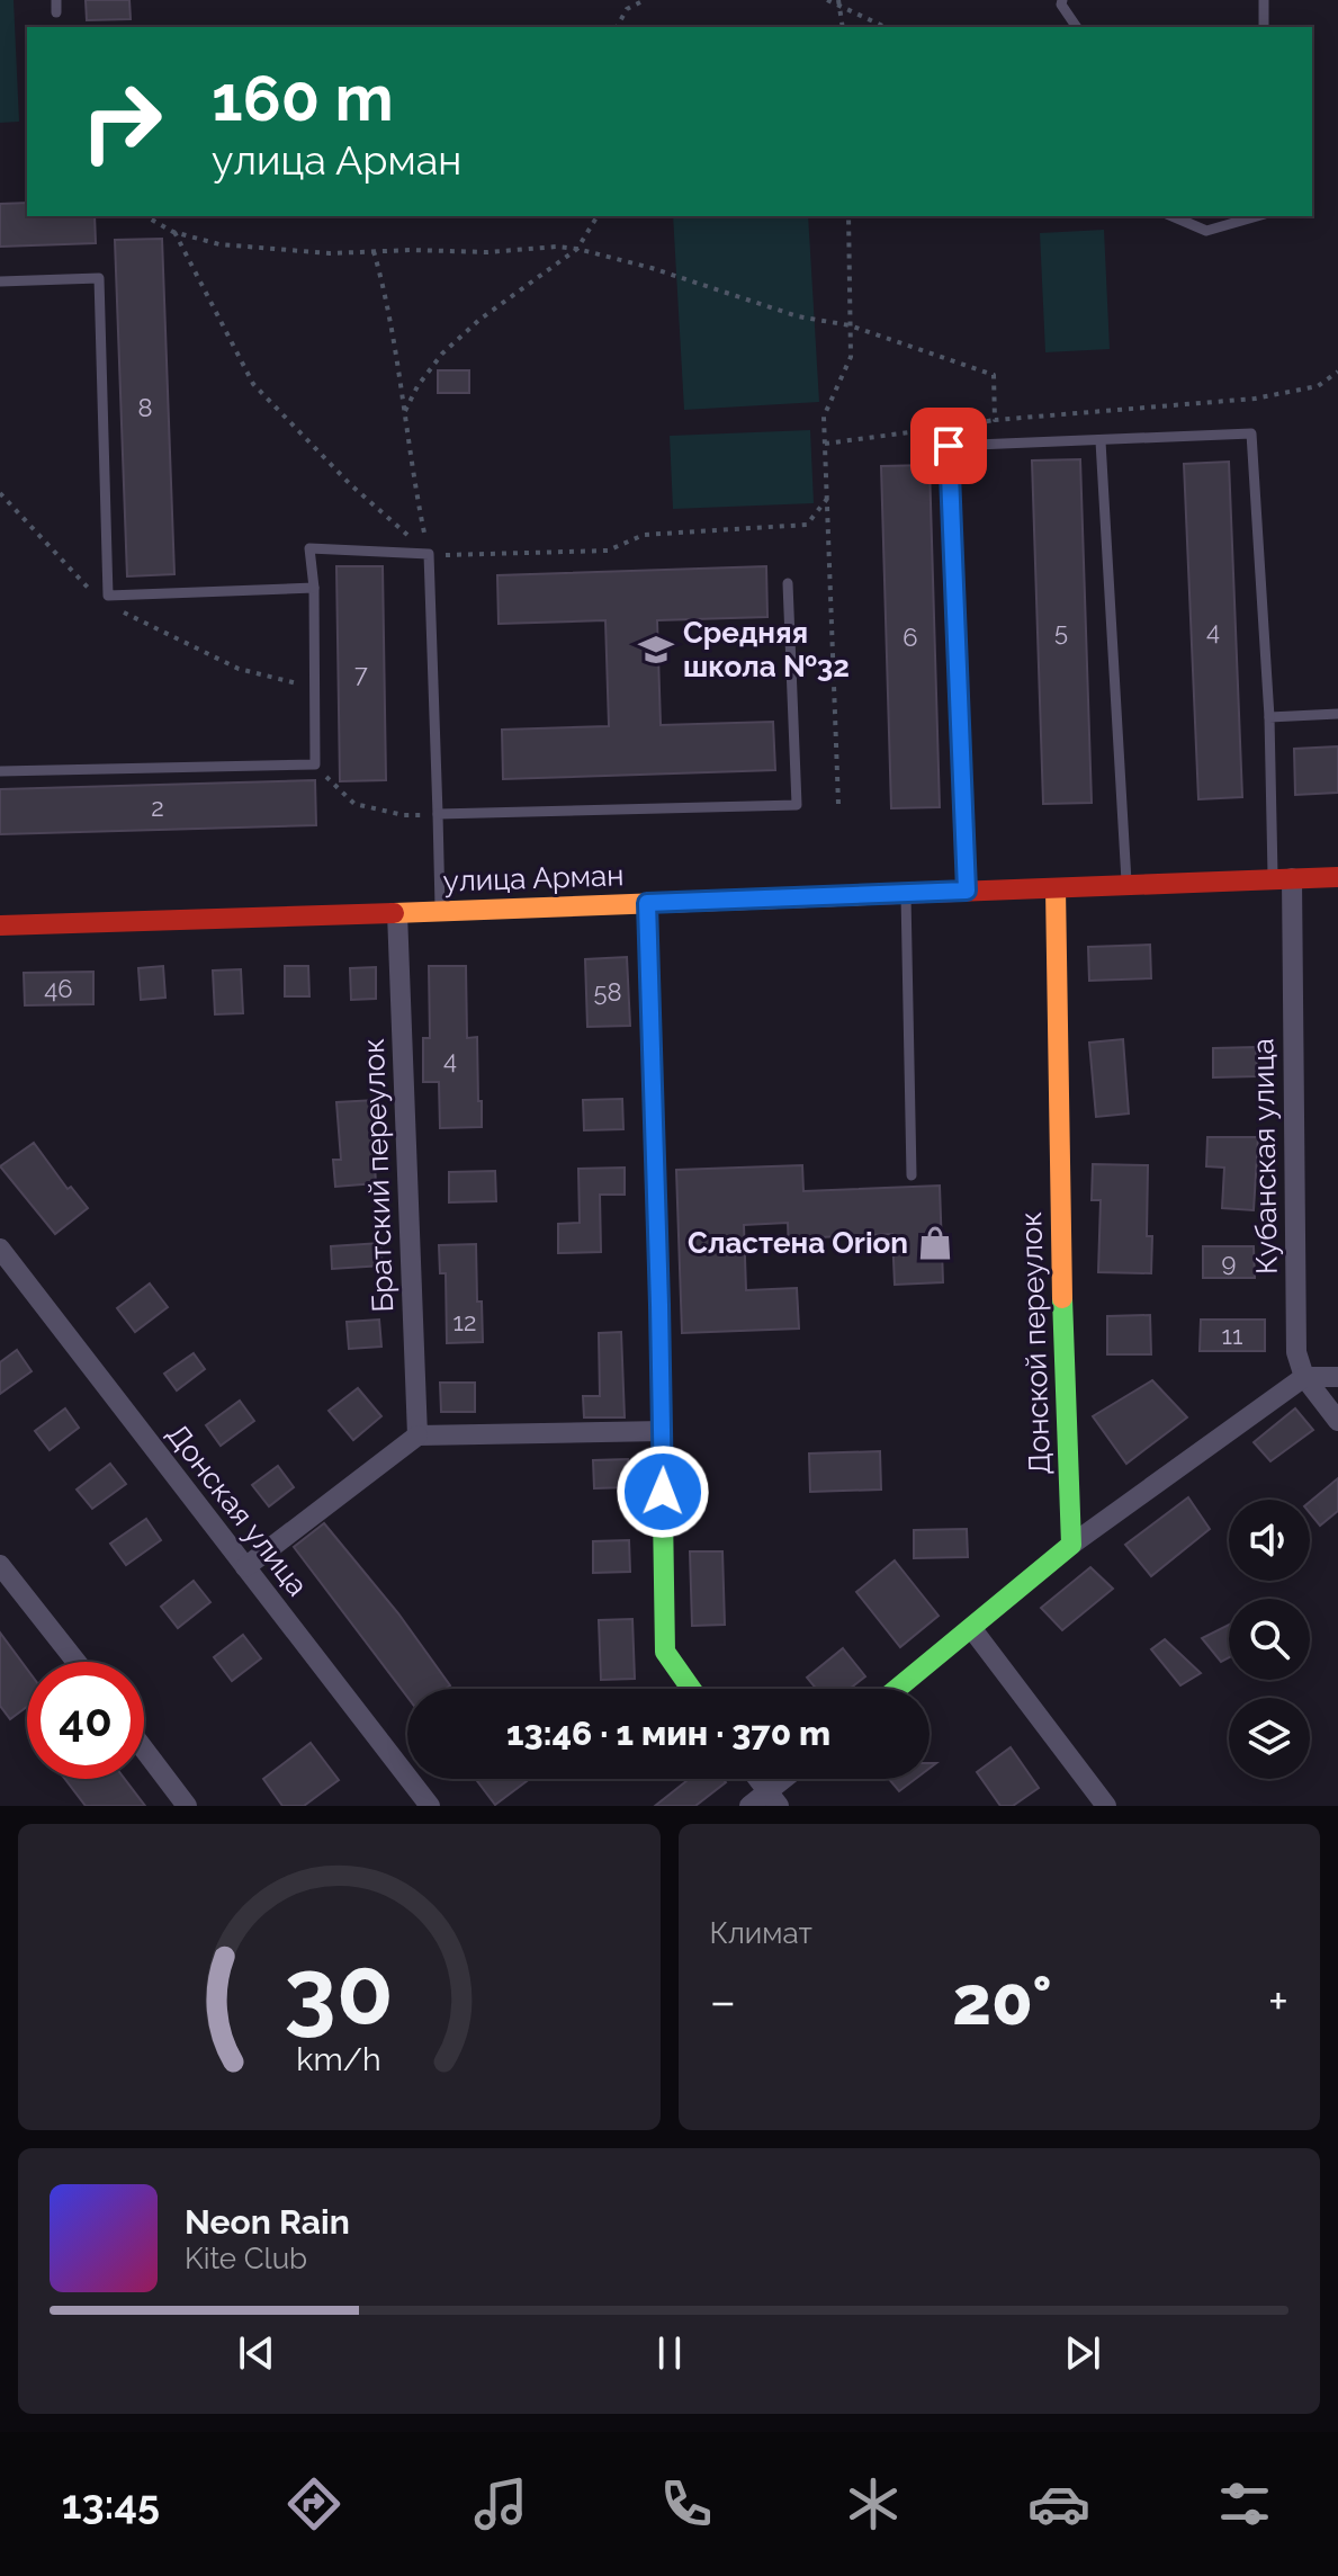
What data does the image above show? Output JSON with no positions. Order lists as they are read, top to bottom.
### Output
{
  "streets": {
    "street": [
      "улица Арман",
      "Кубанская улица",
      "Братский переулок",
      "Донской переулок",
      "Донская улица"
    ]
  },
  "crossings": [
    ["улица Арман", "Кубанская улица"],
    ["улица Арман", "Братский переулок"],
    ["улица Арман", "Донской переулок"]
  ],
  "places": {
    "school or university": ["Средняя школа №32"],
    "shop": ["Сластена Orion"]
  },
  "house_numbers": [
    "8",
    "4",
    "5",
    "6",
    "7",
    "2",
    "46",
    "58",
    "4",
    "9",
    "12",
    "11"
  ],
  "page": {
    "turn": ["160 m", "улица Арман"],
    "limit": "40",
    "trip": "13:46 · 1 мин · 370 m",
    "tile": "Климат",
    "heat": ["−", "20°", "+"],
    "song": ["Neon Rain", "Kite Club"],
    "tabs": "13:45",
    "gauge": ["30", "km/h"]
  }
}
